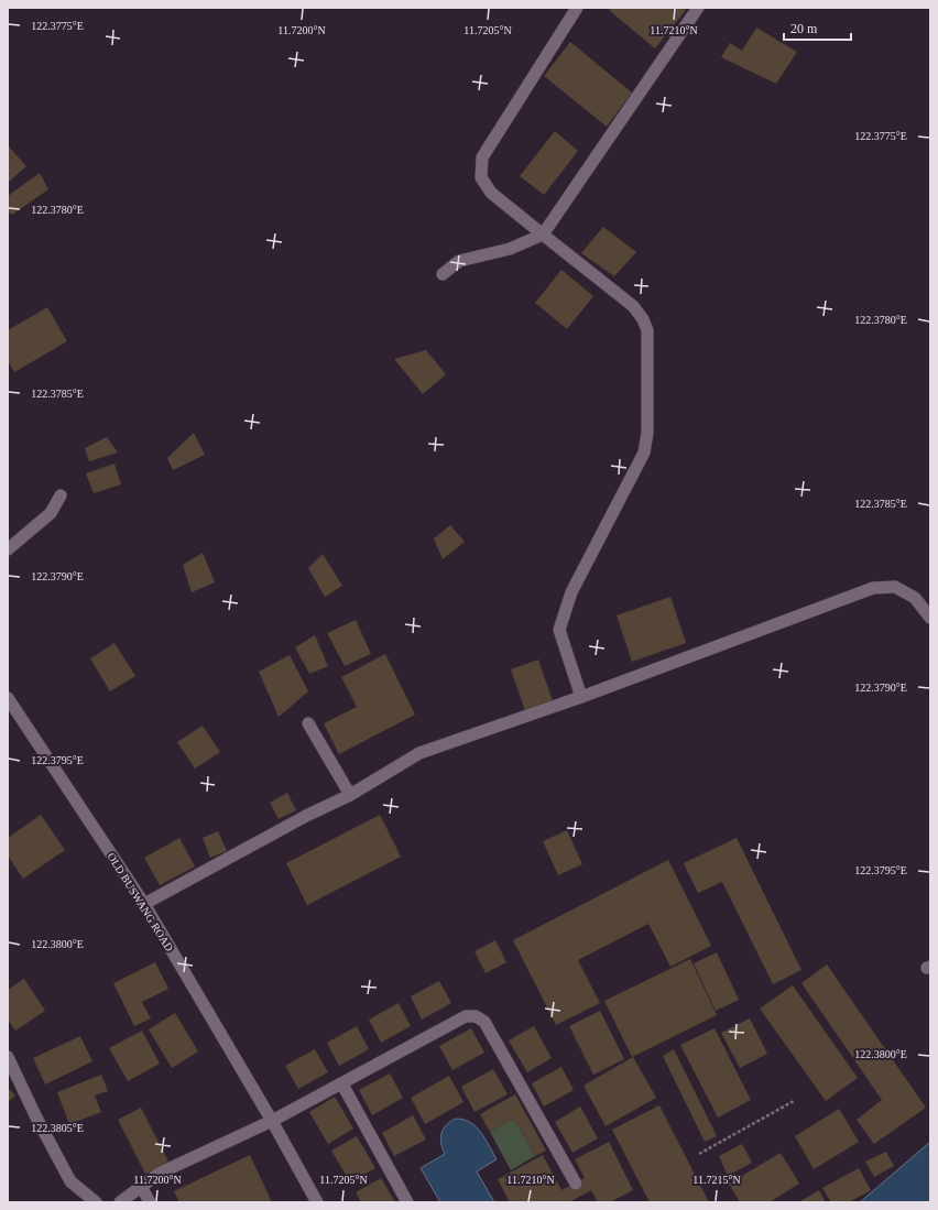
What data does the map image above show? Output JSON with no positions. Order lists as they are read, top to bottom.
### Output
{
  "streets": {
    "street": ["OLD BUSWANG ROAD"]
  },
  "scale_bar": "20 m",
  "coordinates": [
    "122.3775°E",
    "11.7200°N",
    "11.7205°N",
    "11.7210°N",
    "122.3780°E",
    "122.3785°E",
    "122.3790°E",
    "122.3795°E",
    "122.3800°E",
    "122.3805°E",
    "11.7215°N"
  ]
}
